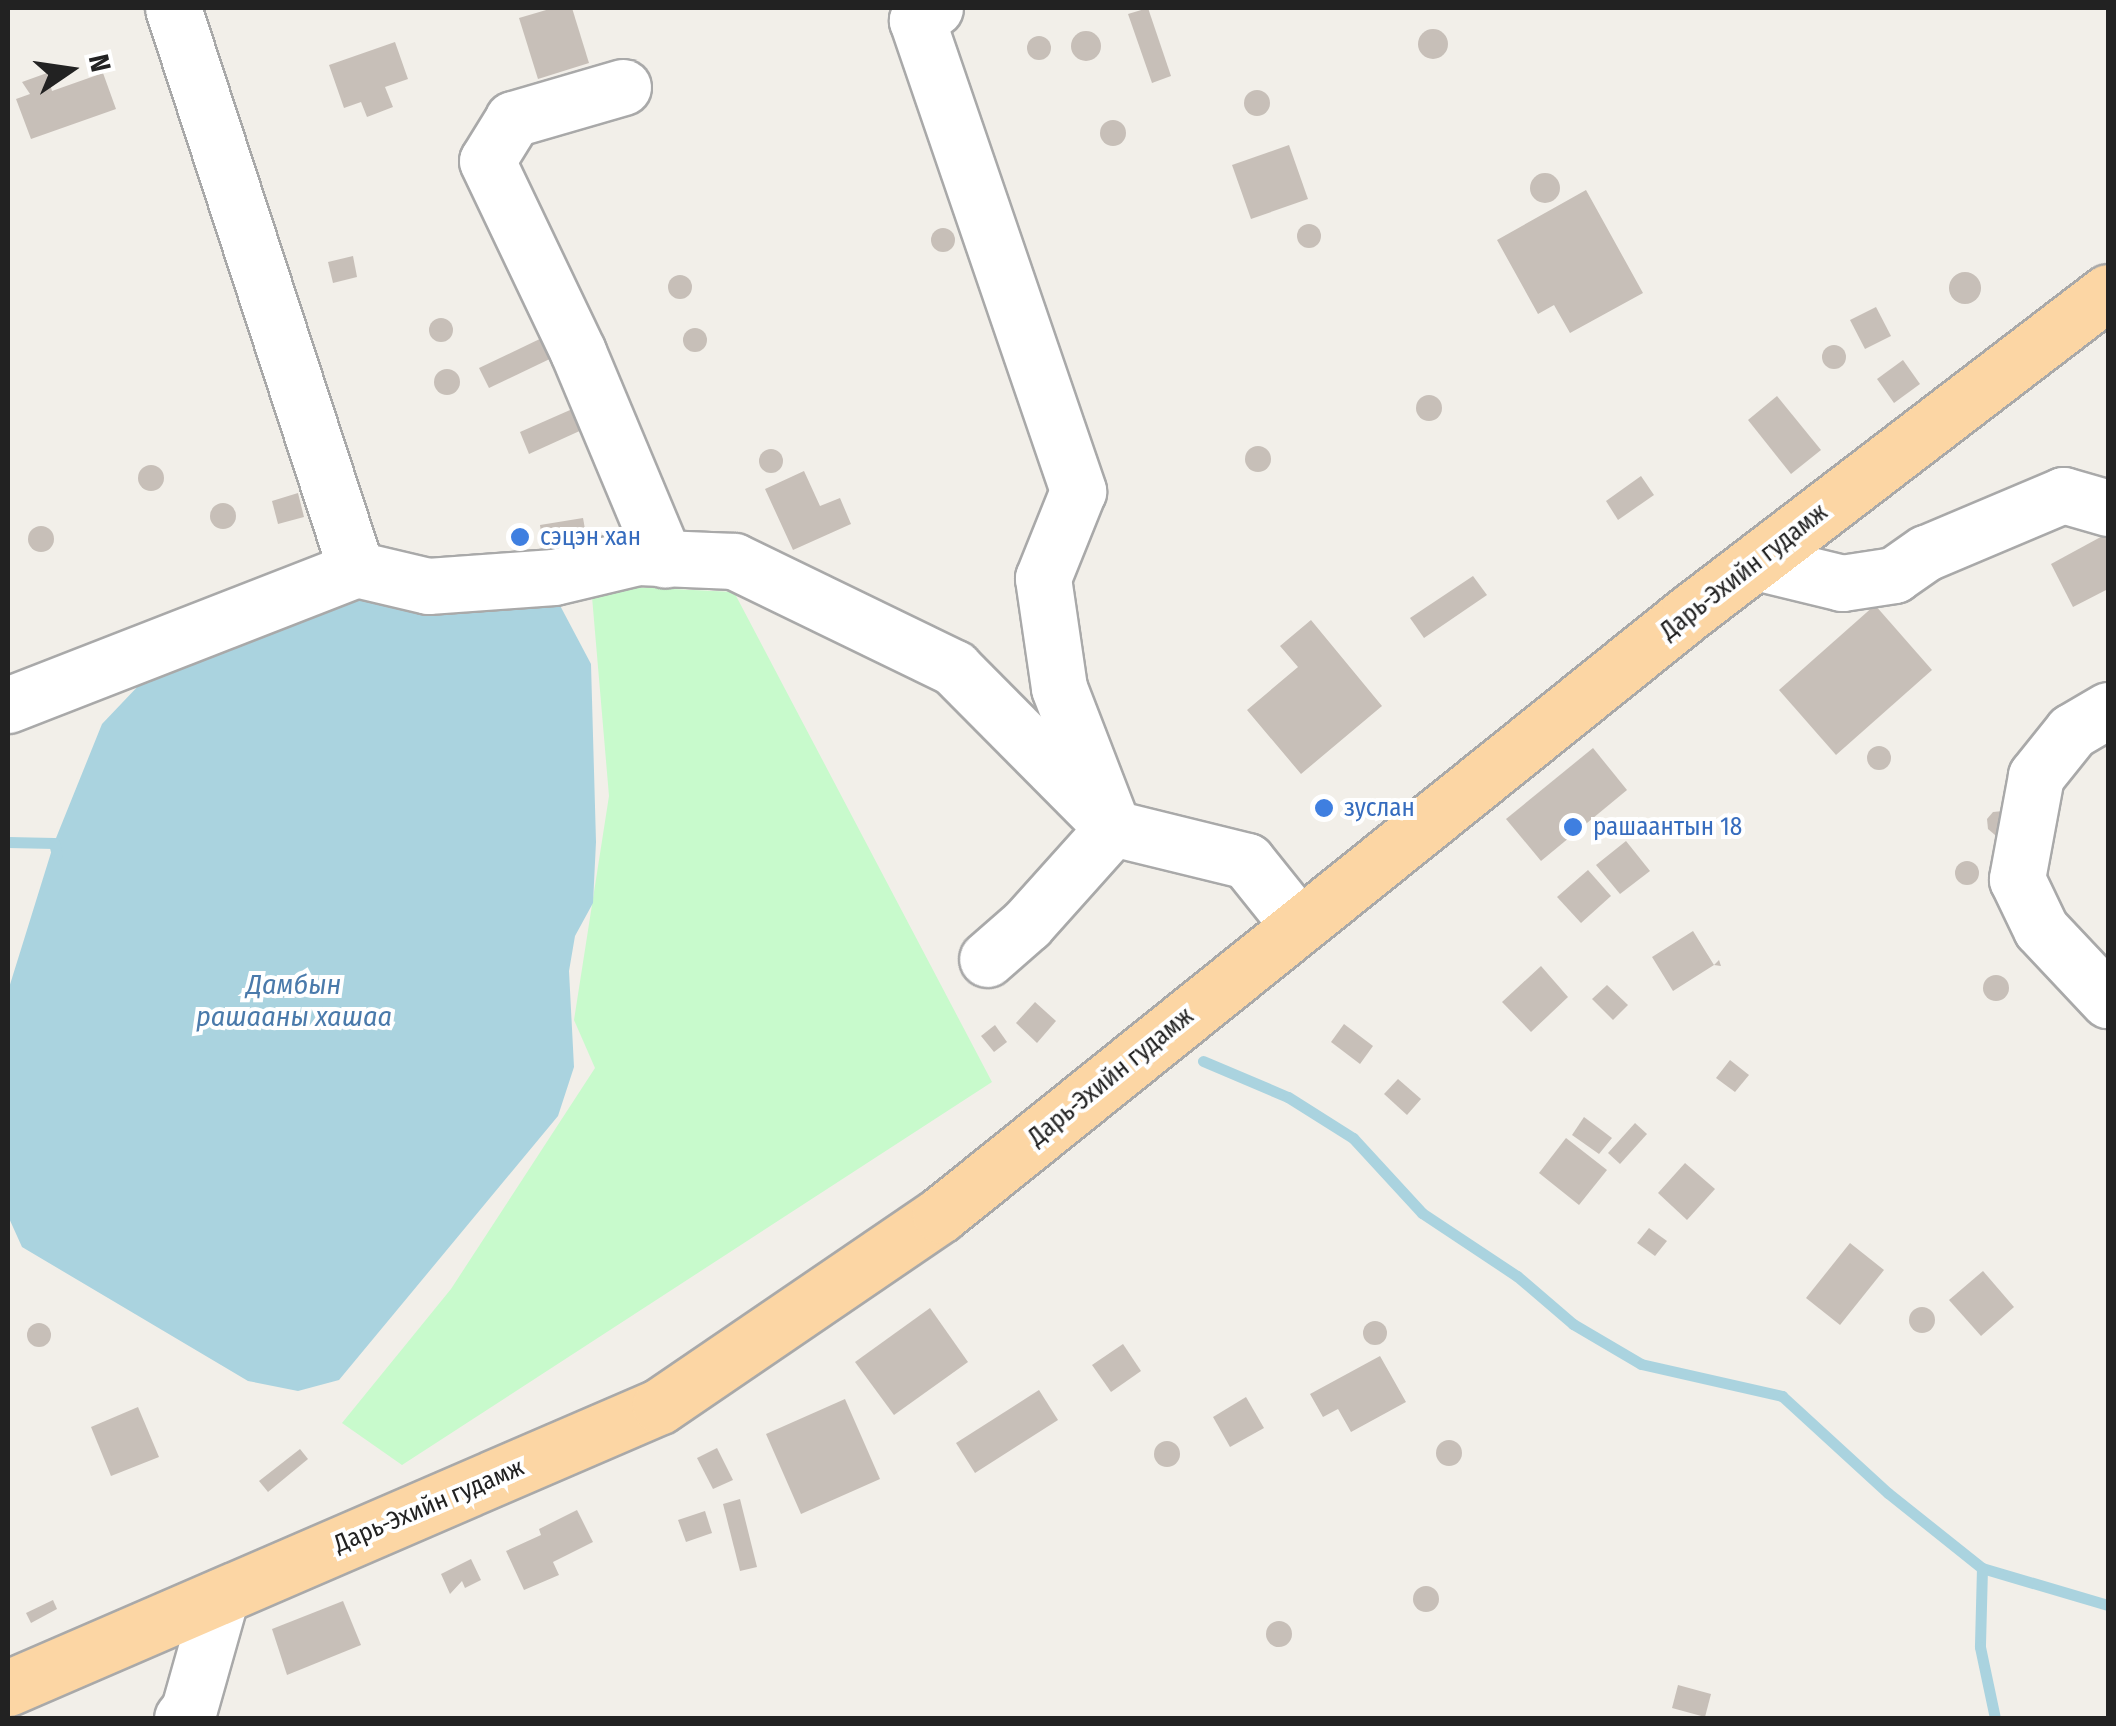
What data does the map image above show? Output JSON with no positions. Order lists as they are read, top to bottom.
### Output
{
  "streets": {
    "main road": ["Дарь-Эхийн гудамж"]
  },
  "water": ["Дамбын рашааны хашаа"],
  "places": ["сэцэн хан", "зуслан", "рашаантын 18"],
  "north": "right"
}
